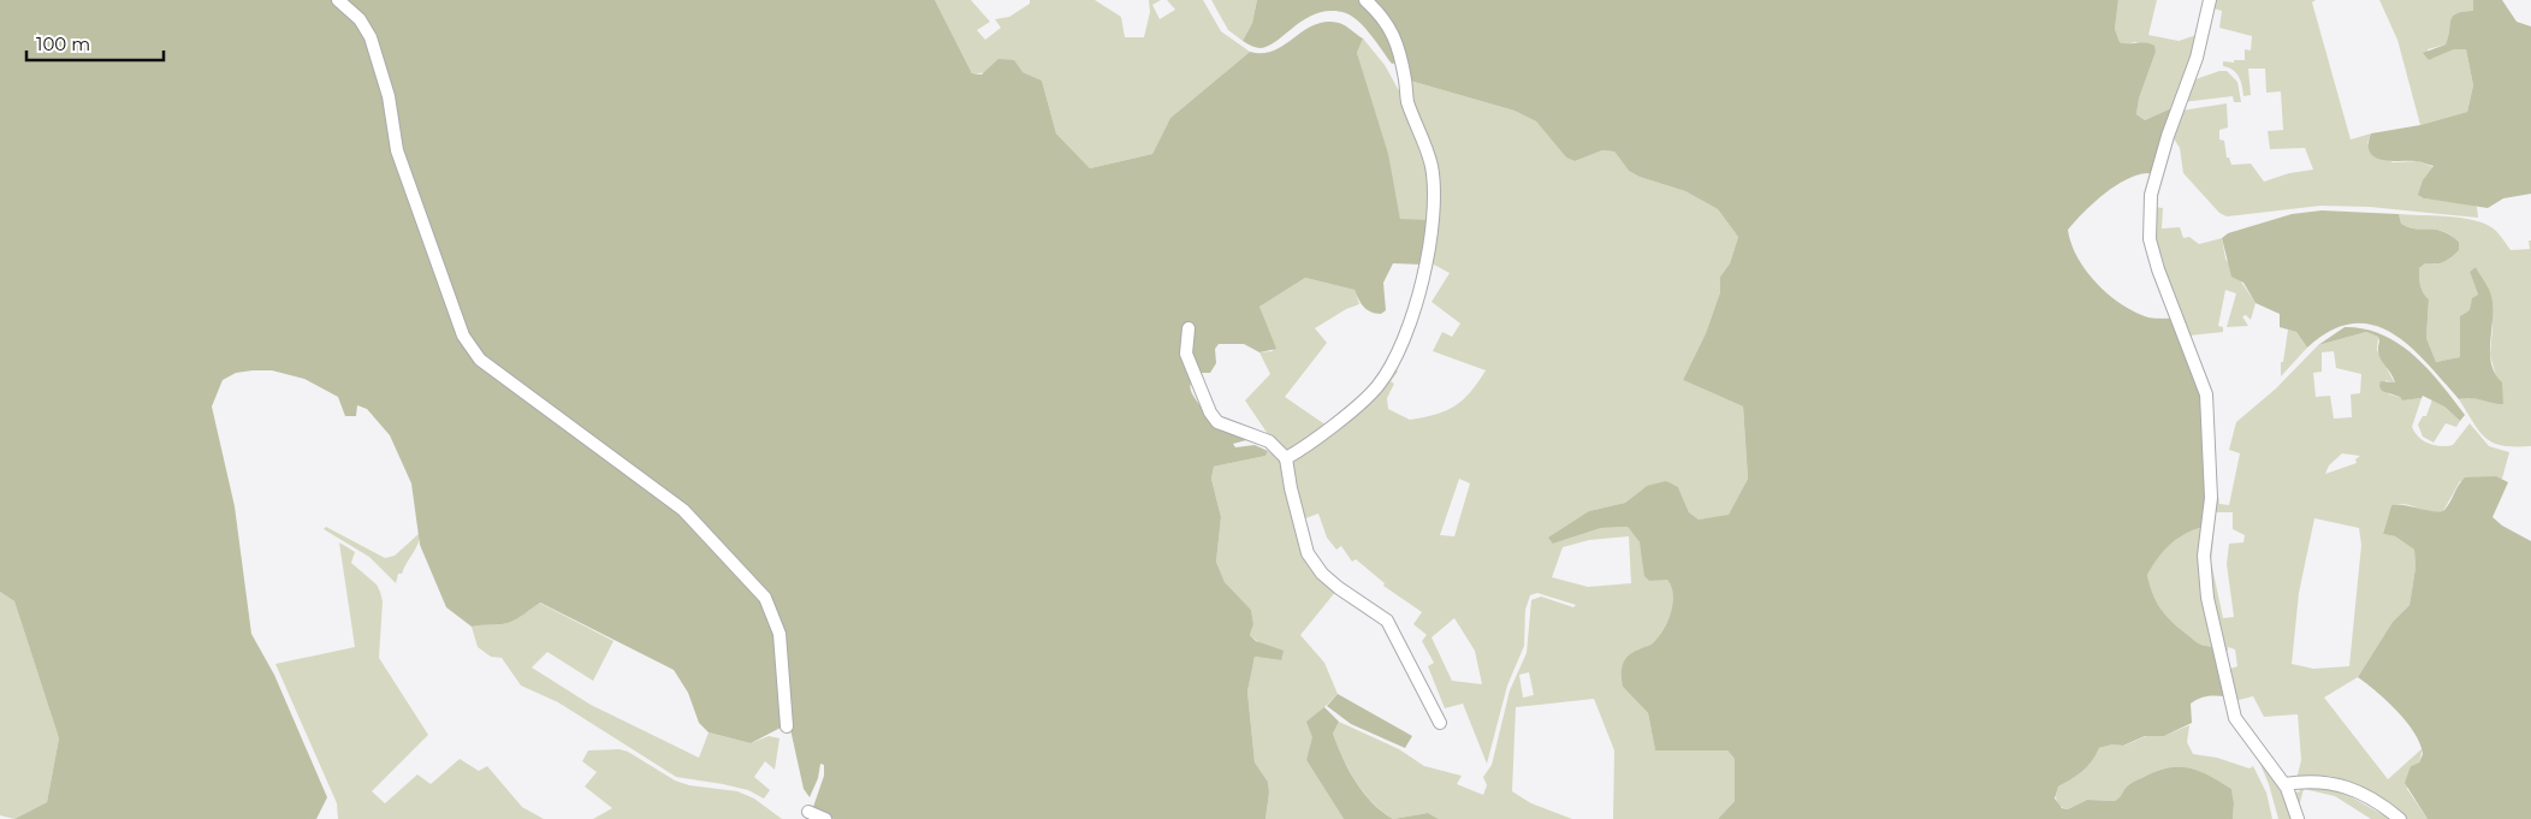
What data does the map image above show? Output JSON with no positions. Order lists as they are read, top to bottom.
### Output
{
  "scale_bar": "100 m"
}
